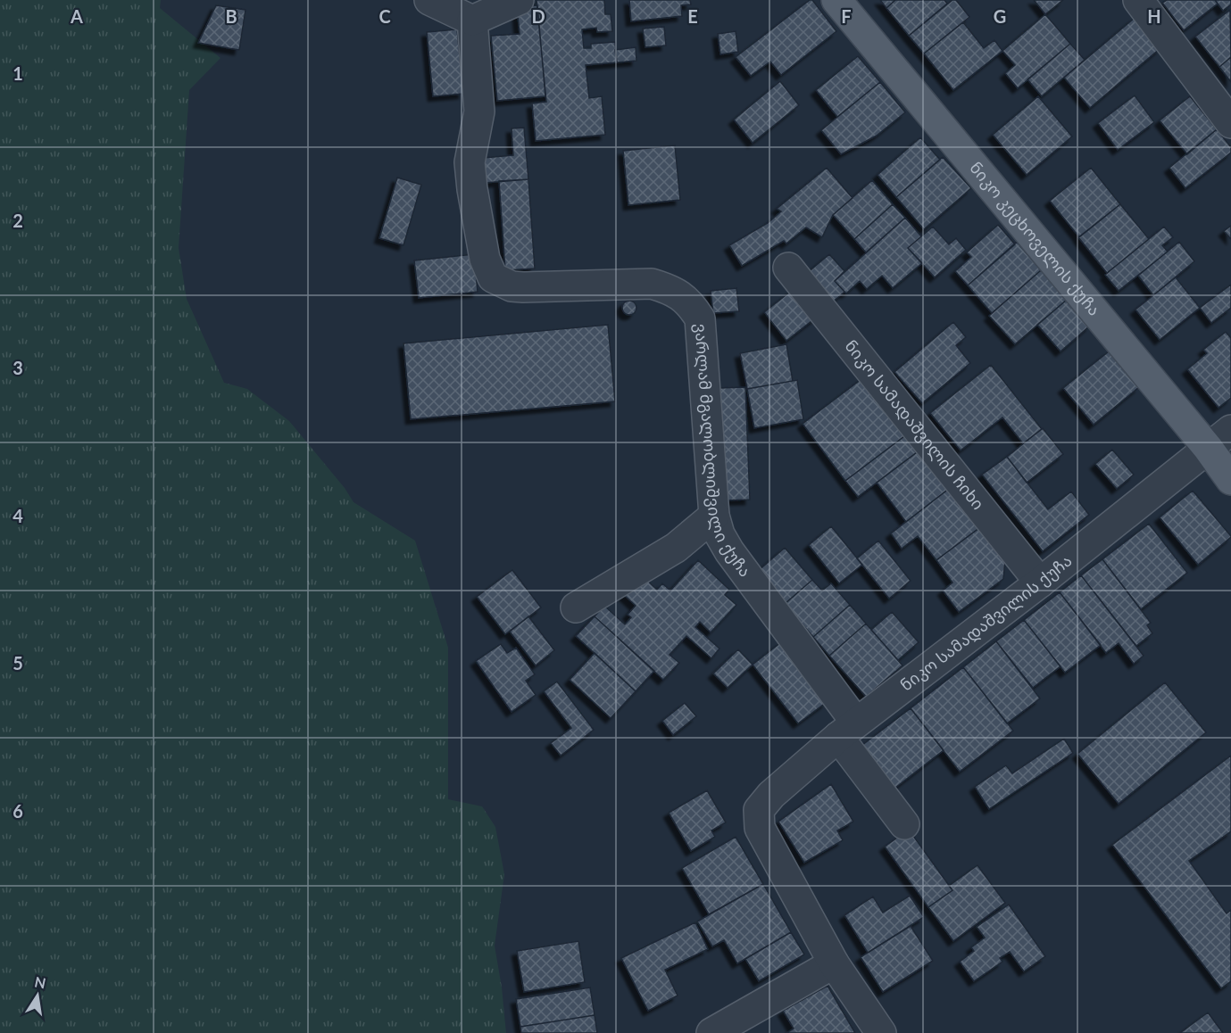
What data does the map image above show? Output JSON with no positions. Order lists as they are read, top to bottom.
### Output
{
  "streets": {
    "main road": ["ნიკო კეცხოველის ქუჩა"],
    "street": ["ნიკო სამადაშვილის ჩიხი", "ვარლამ მგალობლიშვილი ქუჩა", "ნიკო სამადაშვილის ქუჩა"]
  },
  "crossings": [
    ["ნიკო კეცხოველის ქუჩა", "ნიკო სამადაშვილის ქუჩა"],
    ["ნიკო სამადაშვილის ჩიხი", "ნიკო სამადაშვილის ქუჩა"],
    ["ვარლამ მგალობლიშვილი ქუჩა", "ნიკო სამადაშვილის ქუჩა"]
  ],
  "north": "top",
  "grid": {
    "columns": [
      "A",
      "B",
      "C",
      "D",
      "E",
      "F",
      "G",
      "H"
    ],
    "rows": [
      "1",
      "2",
      "3",
      "4",
      "5",
      "6"
    ]
  }
}
